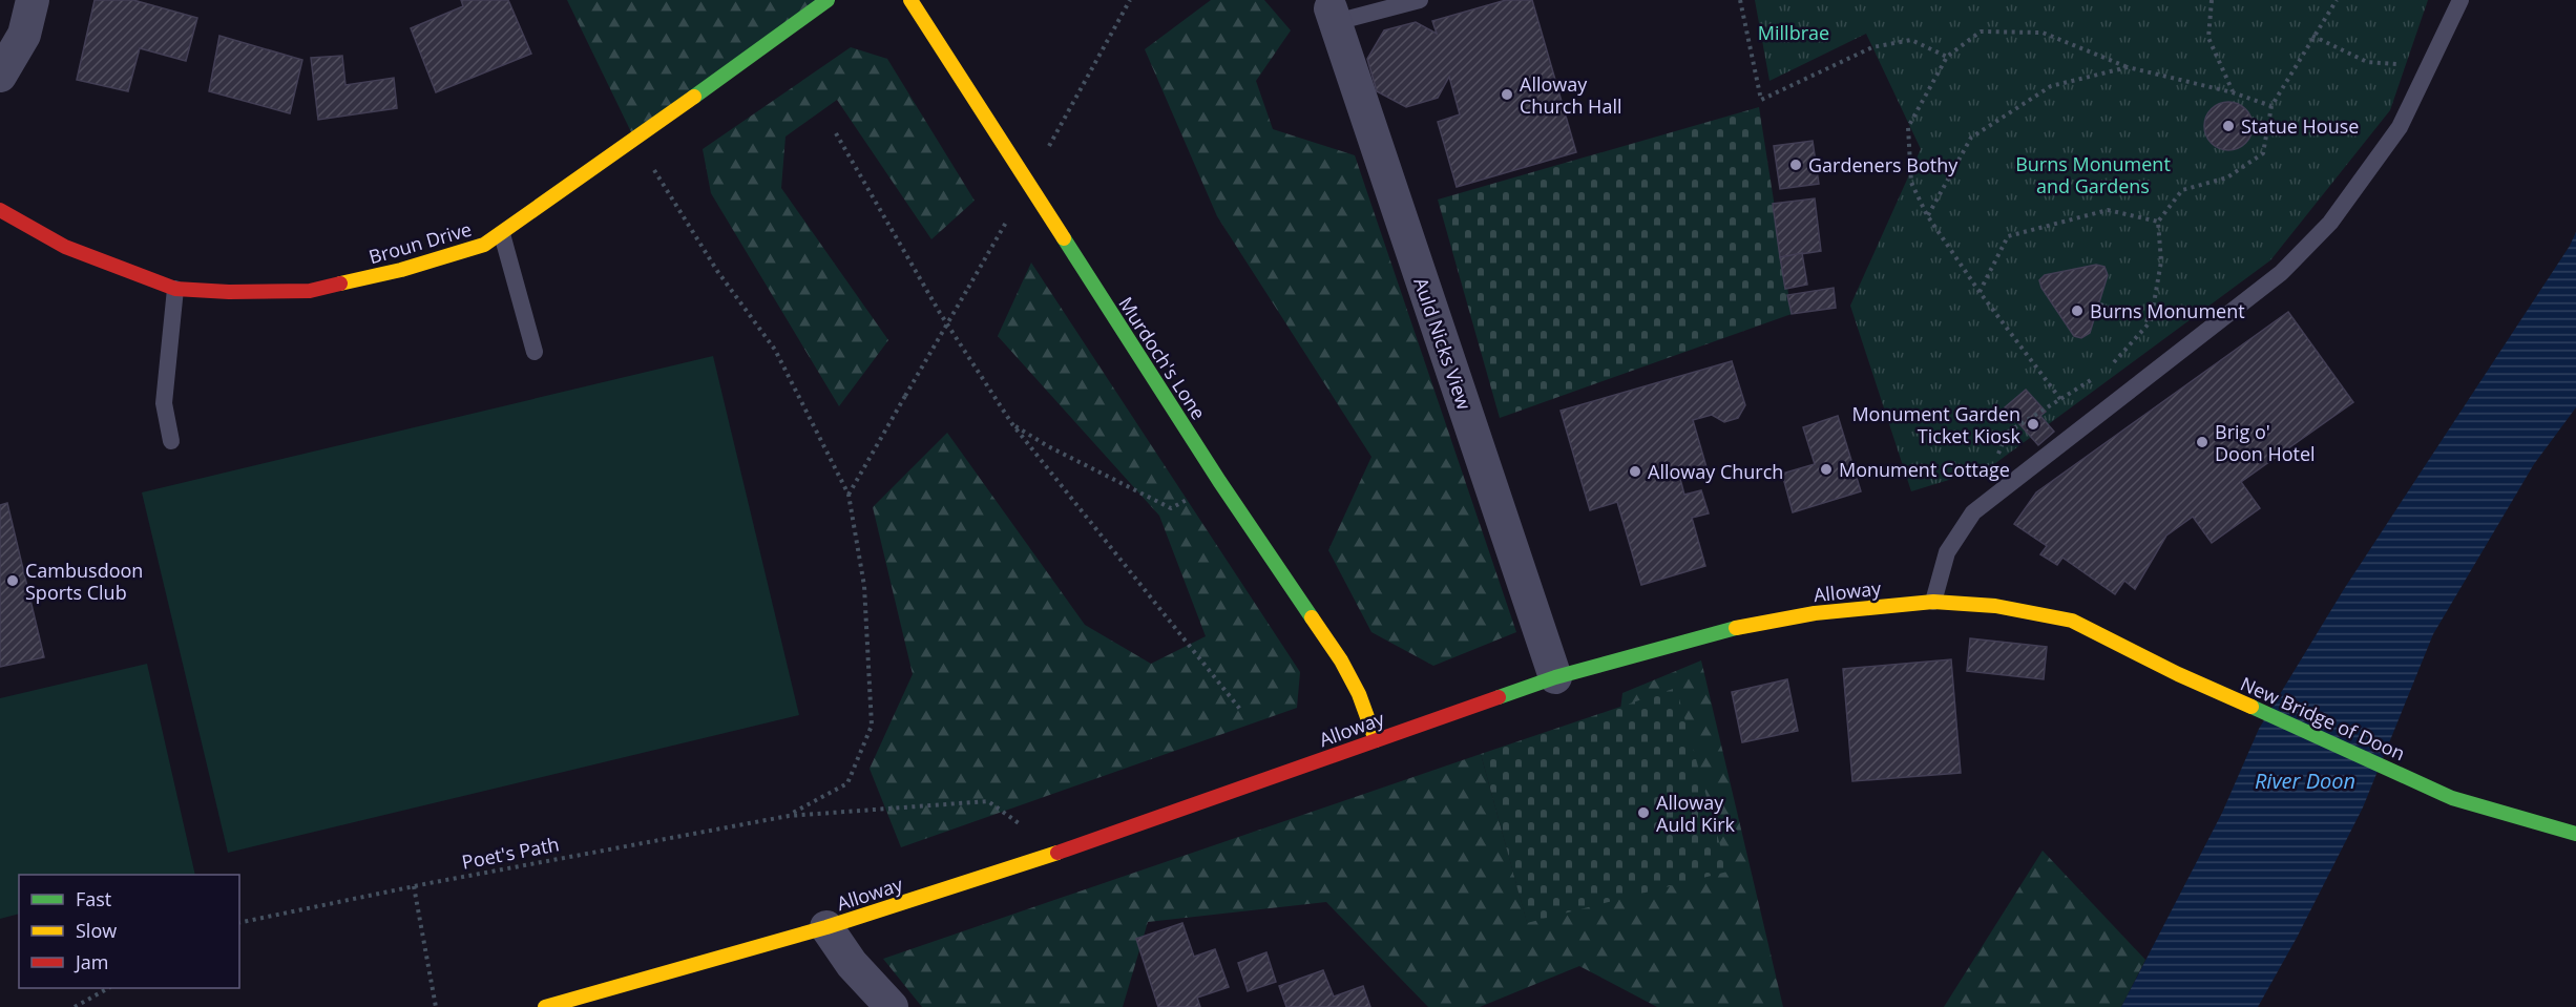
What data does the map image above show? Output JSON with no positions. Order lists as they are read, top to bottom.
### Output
{
  "streets": {
    "main road": [
      "Broun Drive",
      "Murdoch's Lone",
      "Alloway",
      "New Bridge of Doon"
    ],
    "street": ["Auld Nicks View"],
    "path": ["Poet's Path"]
  },
  "crossings": [
    ["Auld Nicks View", "Alloway"],
    ["Murdoch's Lone", "Alloway"],
    ["Alloway", "New Bridge of Doon"]
  ],
  "water": ["River Doon"],
  "parks": ["Millbrae", "Burns Monument and Gardens"],
  "places": [
    "Alloway Church Hall",
    "Statue House",
    "Gardeners Bothy",
    "Burns Monument",
    "Monument Garden Ticket Kiosk",
    "Brig o' Doon Hotel",
    "Monument Cottage",
    "Alloway Church",
    "Cambusdoon Sports Club",
    "Alloway Auld Kirk"
  ],
  "legend": ["Fast", "Slow", "Jam"]
}
